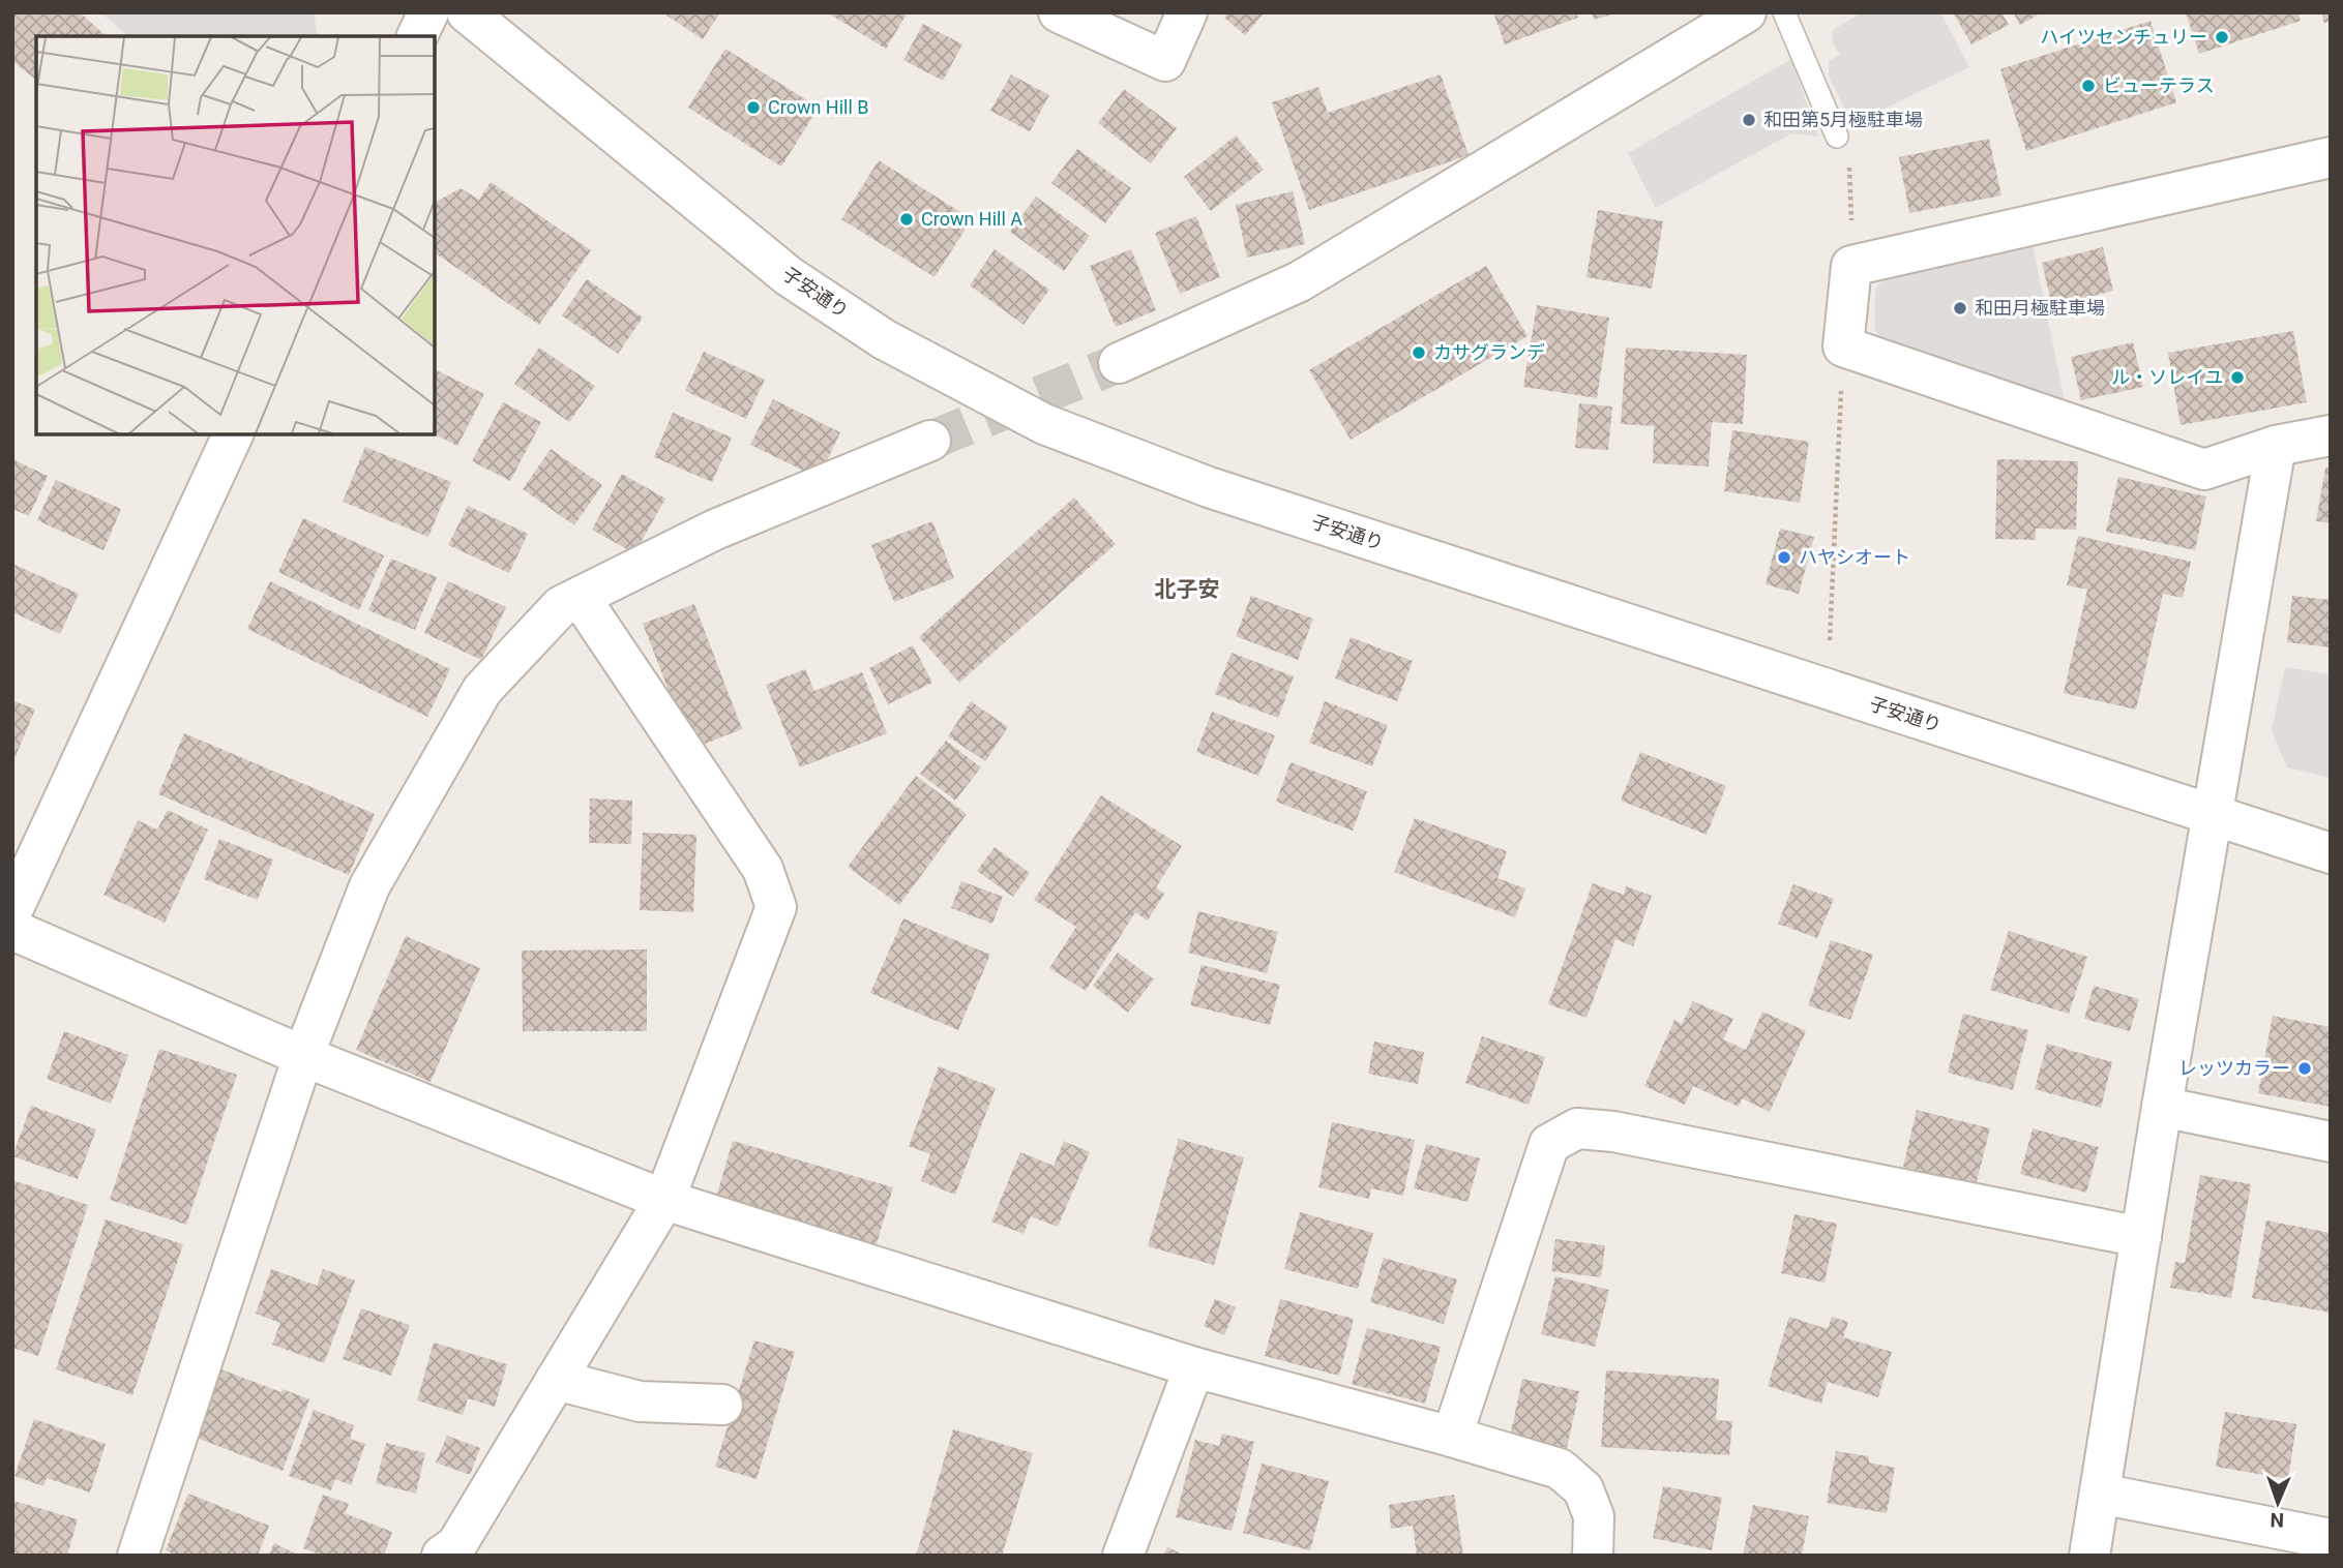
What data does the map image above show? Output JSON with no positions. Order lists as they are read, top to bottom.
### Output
{
  "streets": {
    "street": ["子安通り"]
  },
  "districts": ["北子安"],
  "places": [
    "ハイツセンチュリー",
    "ビューテラス",
    "Crown Hill B",
    "和田第5月極駐車場",
    "Crown Hill A",
    "和田月極駐車場",
    "カサグランデ",
    "ル・ソレイユ",
    "ハヤシオート",
    "レッツカラー"
  ],
  "north": "bottom"
}
